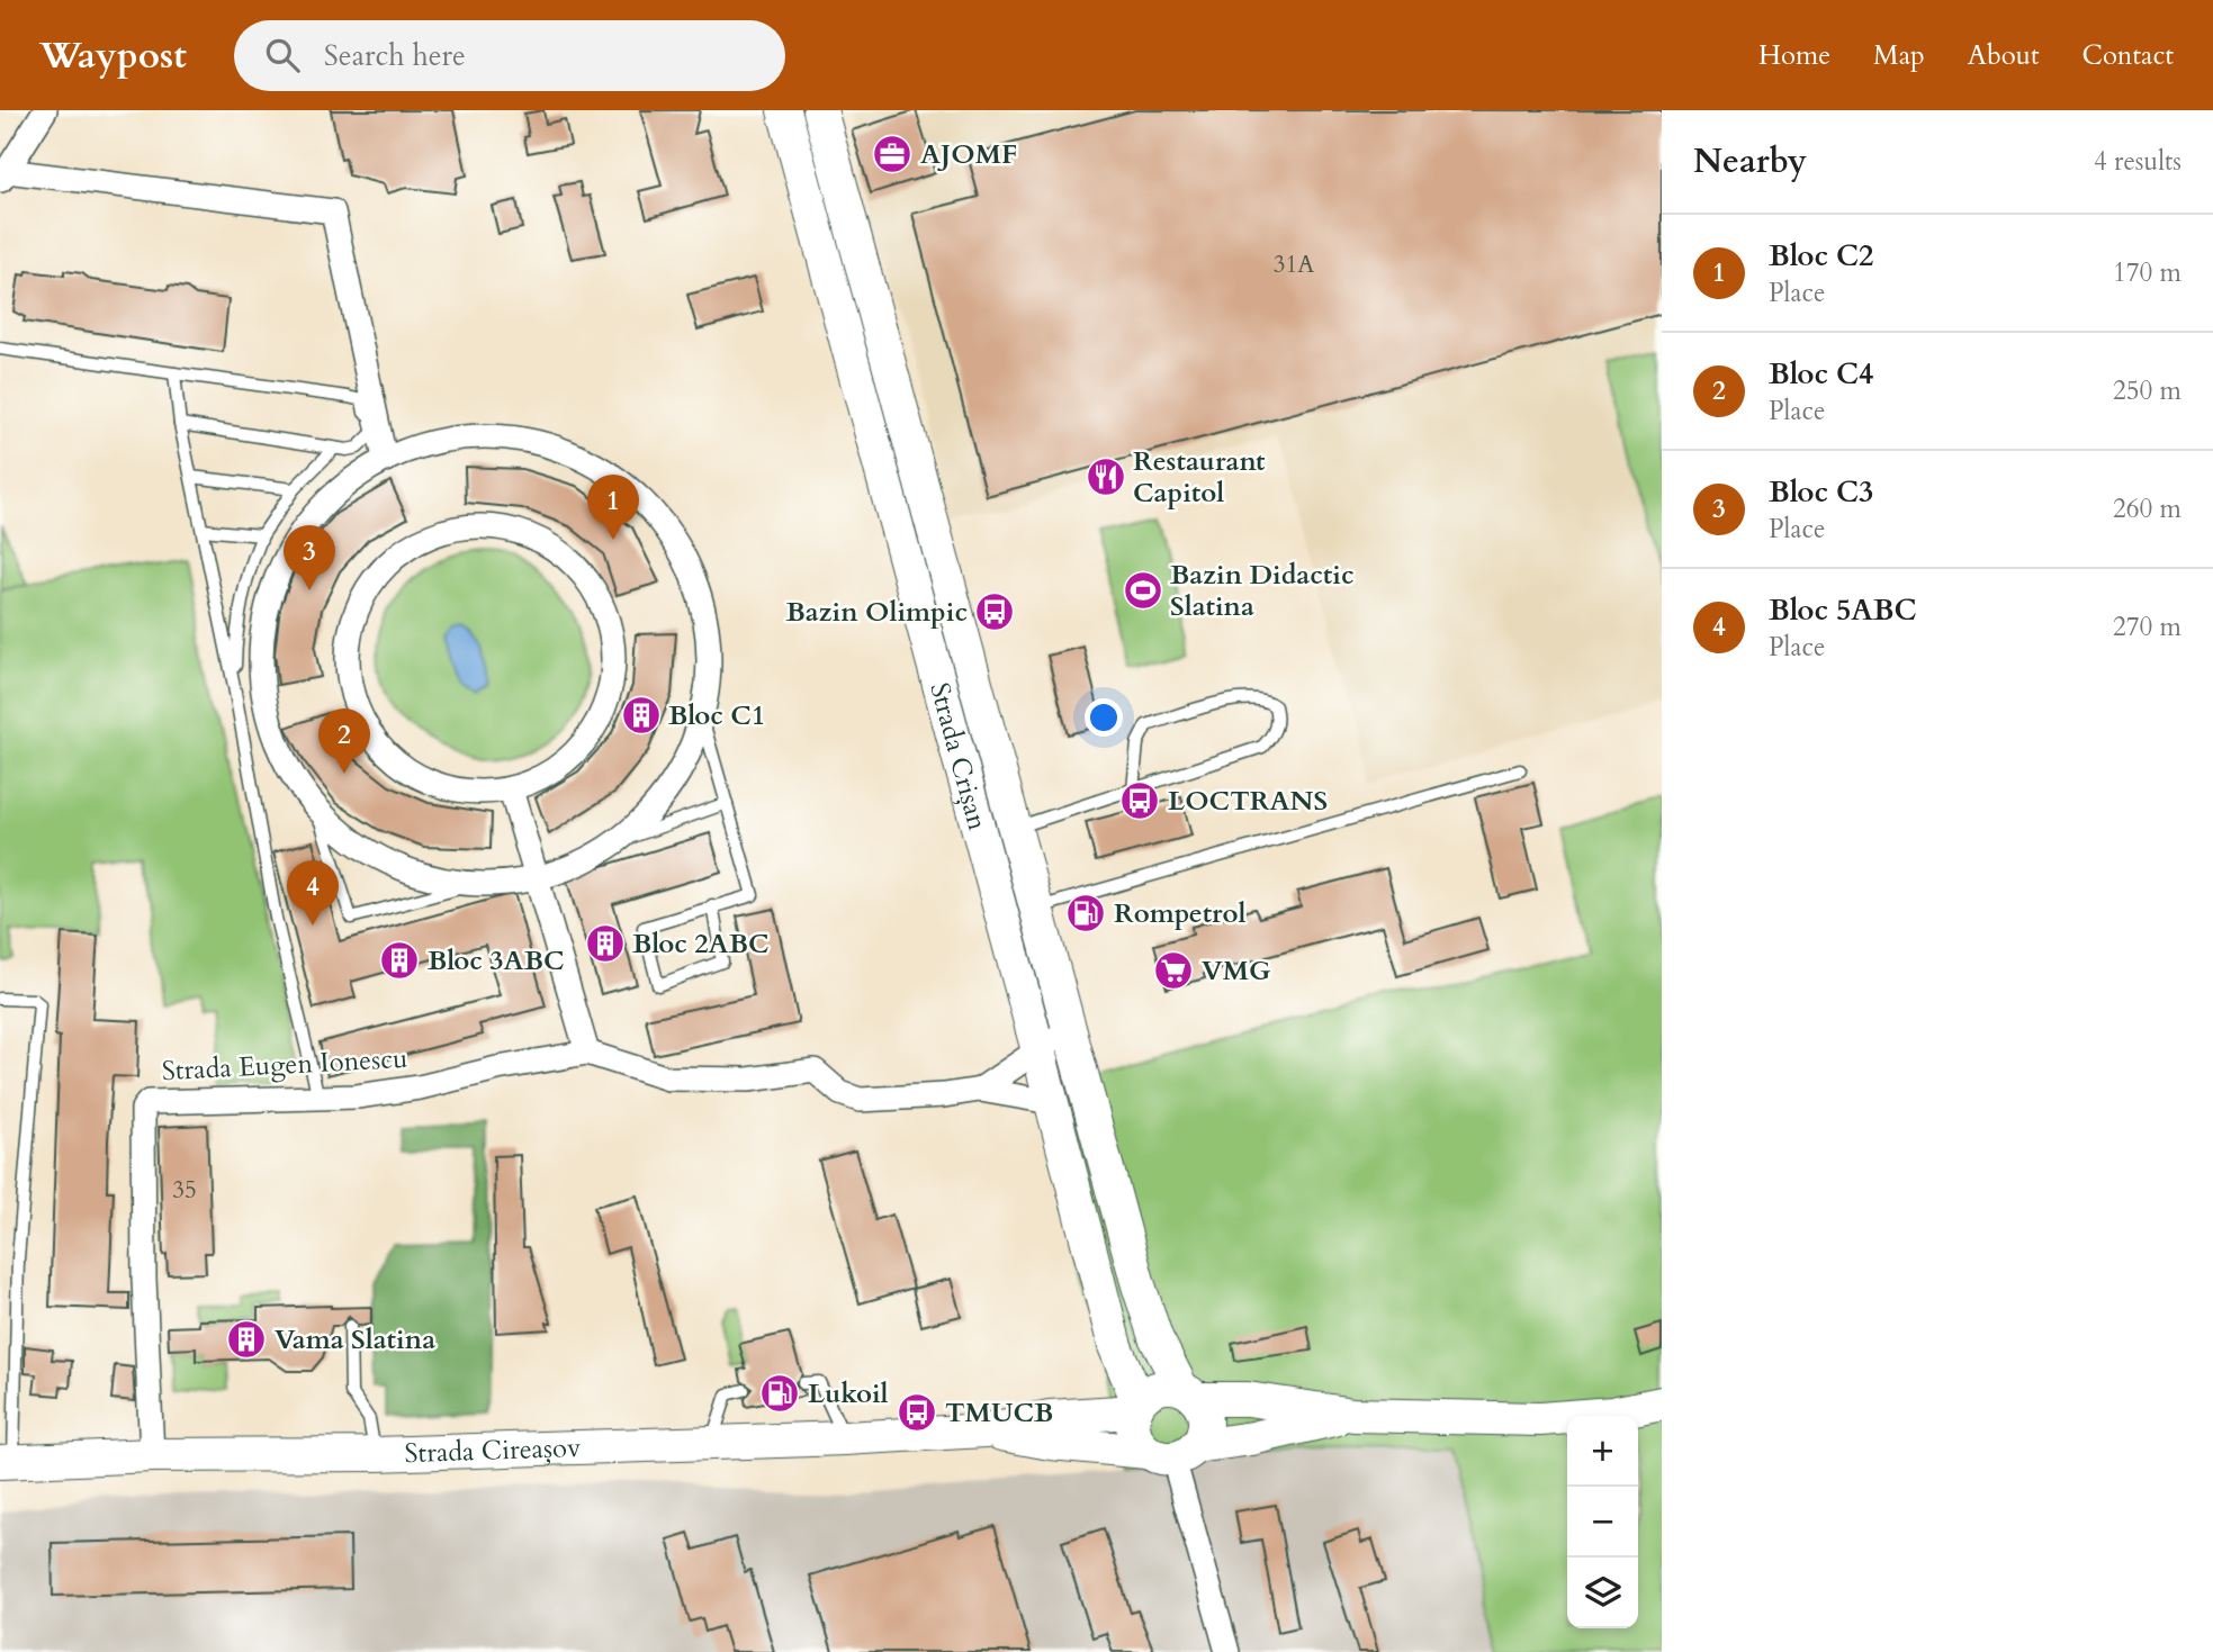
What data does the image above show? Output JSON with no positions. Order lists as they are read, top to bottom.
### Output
{
  "streets": {
    "main road": ["Strada Crișan", "Strada Cireașov"],
    "street": ["Strada Eugen Ionescu"]
  },
  "crossings": [
    ["Strada Crișan", "Strada Eugen Ionescu"],
    ["Strada Crișan", "Strada Cireașov"],
    ["Strada Eugen Ionescu", "Strada Cireașov"]
  ],
  "places": {
    "office": ["AJOMF"],
    "restaurant": ["Restaurant Capitol"],
    "sports": ["Bazin Didactic Slatina"],
    "bus stop": ["Bazin Olimpic", "LOCTRANS", "TMUCB"],
    "building": [
      "Bloc C1",
      "Bloc 2ABC",
      "Bloc 3ABC",
      "Vama Slatina"
    ],
    "fuel station": ["Rompetrol", "Lukoil"],
    "supermarket": ["VMG"]
  },
  "house_numbers": ["31A", "35"],
  "page": {
    "header": "Waypost",
    "search": "Search here",
    "nav": [
      "Home",
      "Map",
      "About",
      "Contact"
    ],
    "heading": ["Nearby", "4 results"],
    "list": [
      {
        "mark": "1",
        "name": "Bloc C2",
        "note": "Place",
        "value": "170 m"
      },
      {
        "mark": "2",
        "name": "Bloc C4",
        "note": "Place",
        "value": "250 m"
      },
      {
        "mark": "3",
        "name": "Bloc C3",
        "note": "Place",
        "value": "260 m"
      },
      {
        "mark": "4",
        "name": "Bloc 5ABC",
        "note": "Place",
        "value": "270 m"
      }
    ],
    "pins": [
      "1",
      "3",
      "2",
      "4"
    ],
    "map_buttons": ["+", "−"]
  }
}
